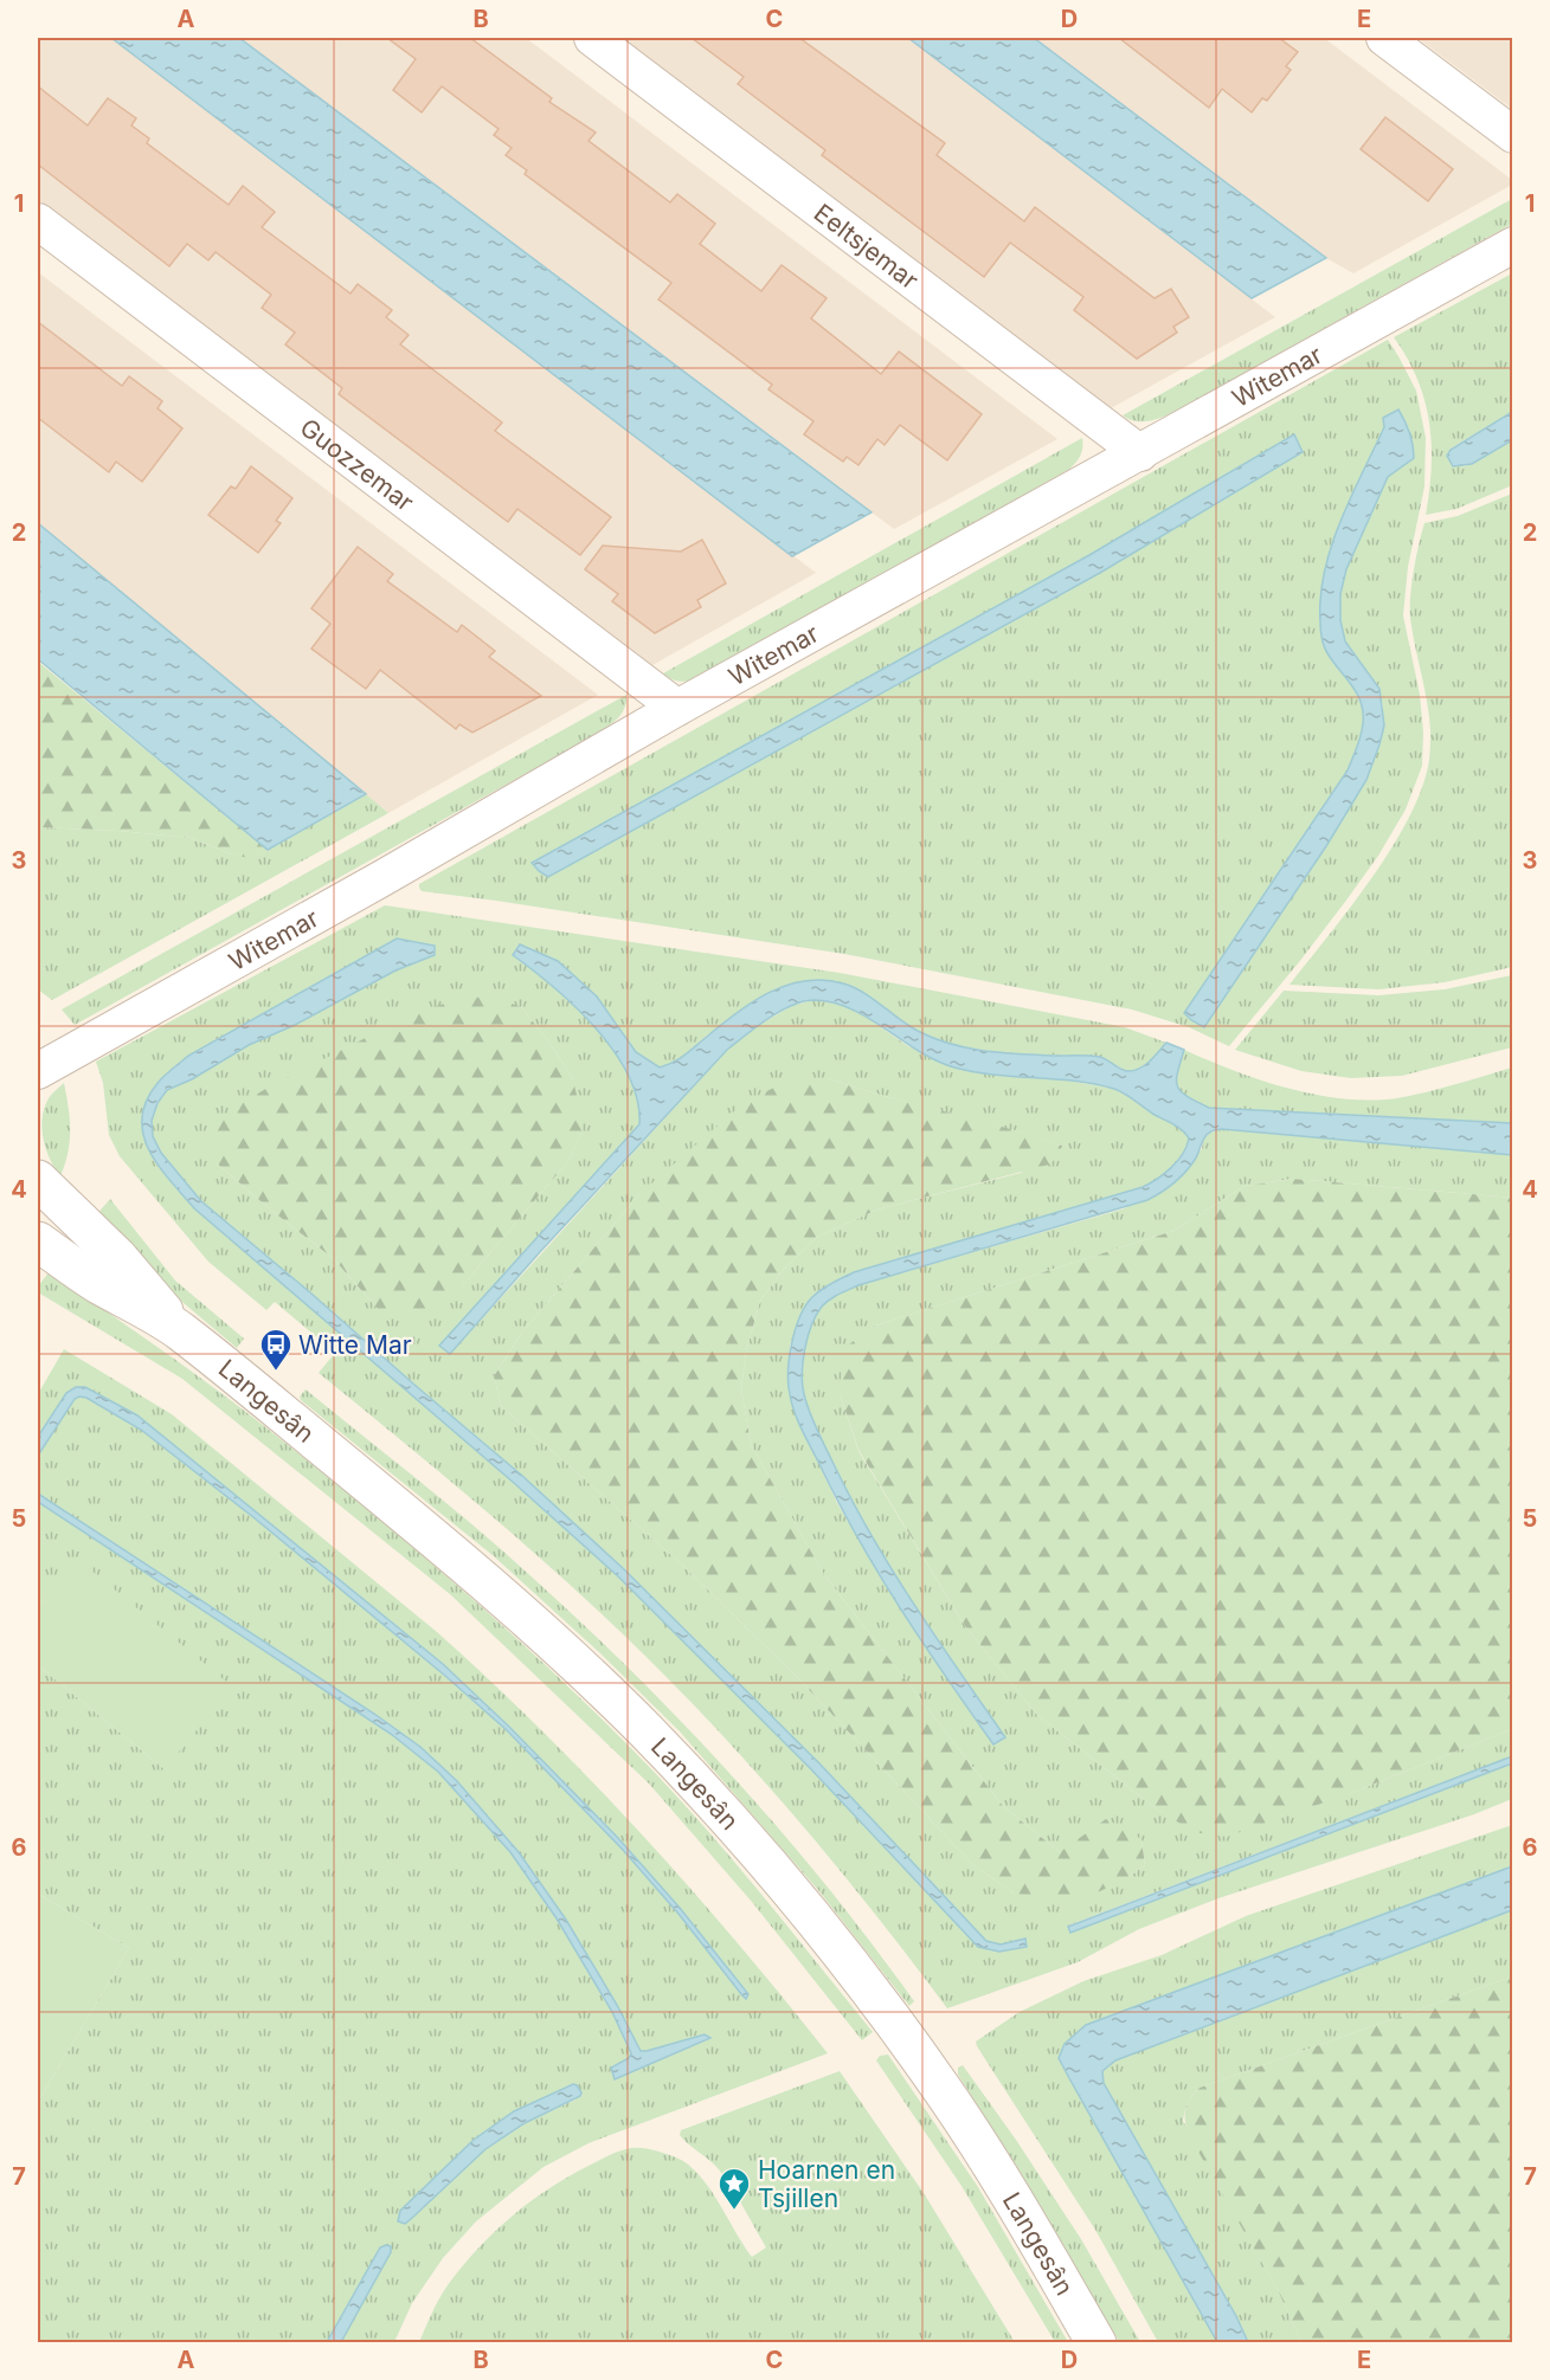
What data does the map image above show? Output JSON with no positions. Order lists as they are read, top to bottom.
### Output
{
  "streets": {
    "street": [
      "Eeltsjemar",
      "Witemar",
      "Guozzemar",
      "Langesân"
    ]
  },
  "crossings": [
    ["Eeltsjemar", "Witemar"],
    ["Witemar", "Guozzemar"]
  ],
  "places": {
    "bus stop": ["Witte Mar"],
    "place": ["Hoarnen en Tsjillen"]
  },
  "grid": {
    "columns": [
      "A",
      "B",
      "C",
      "D",
      "E"
    ],
    "rows": [
      "1",
      "2",
      "3",
      "4",
      "5",
      "6",
      "7"
    ]
  }
}
